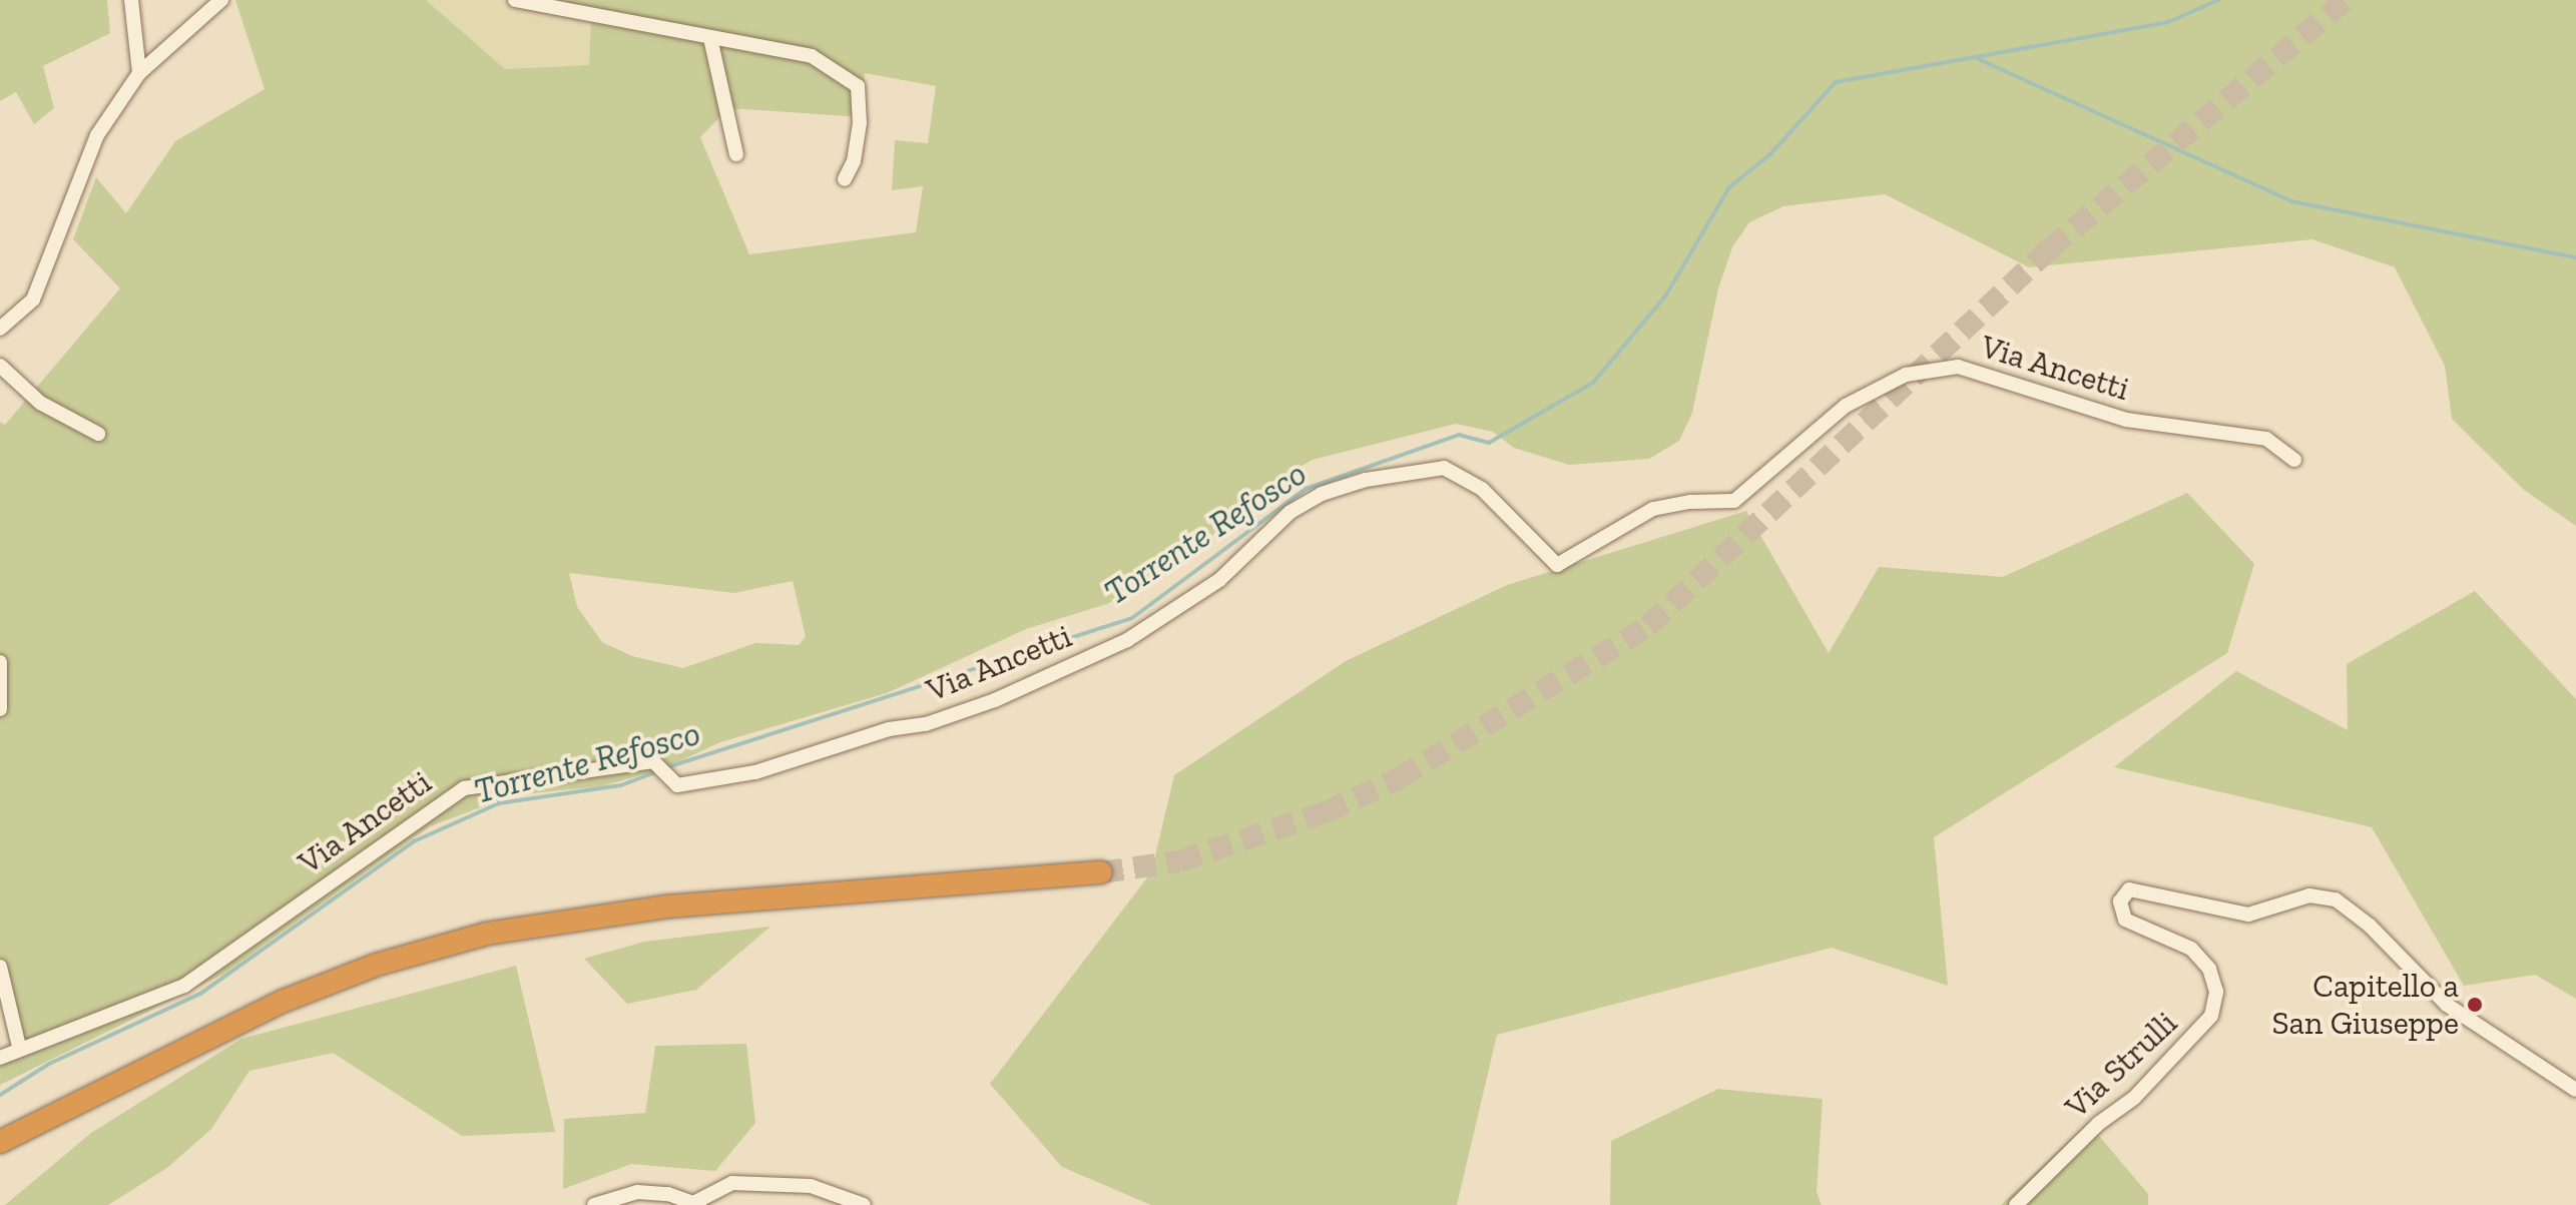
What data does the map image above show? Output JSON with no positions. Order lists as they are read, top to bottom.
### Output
{
  "streets": {
    "street": ["Via Ancetti", "Via Strulli"]
  },
  "water": ["Torrente Refosco"],
  "places": ["Capitello a San Giuseppe"]
}
